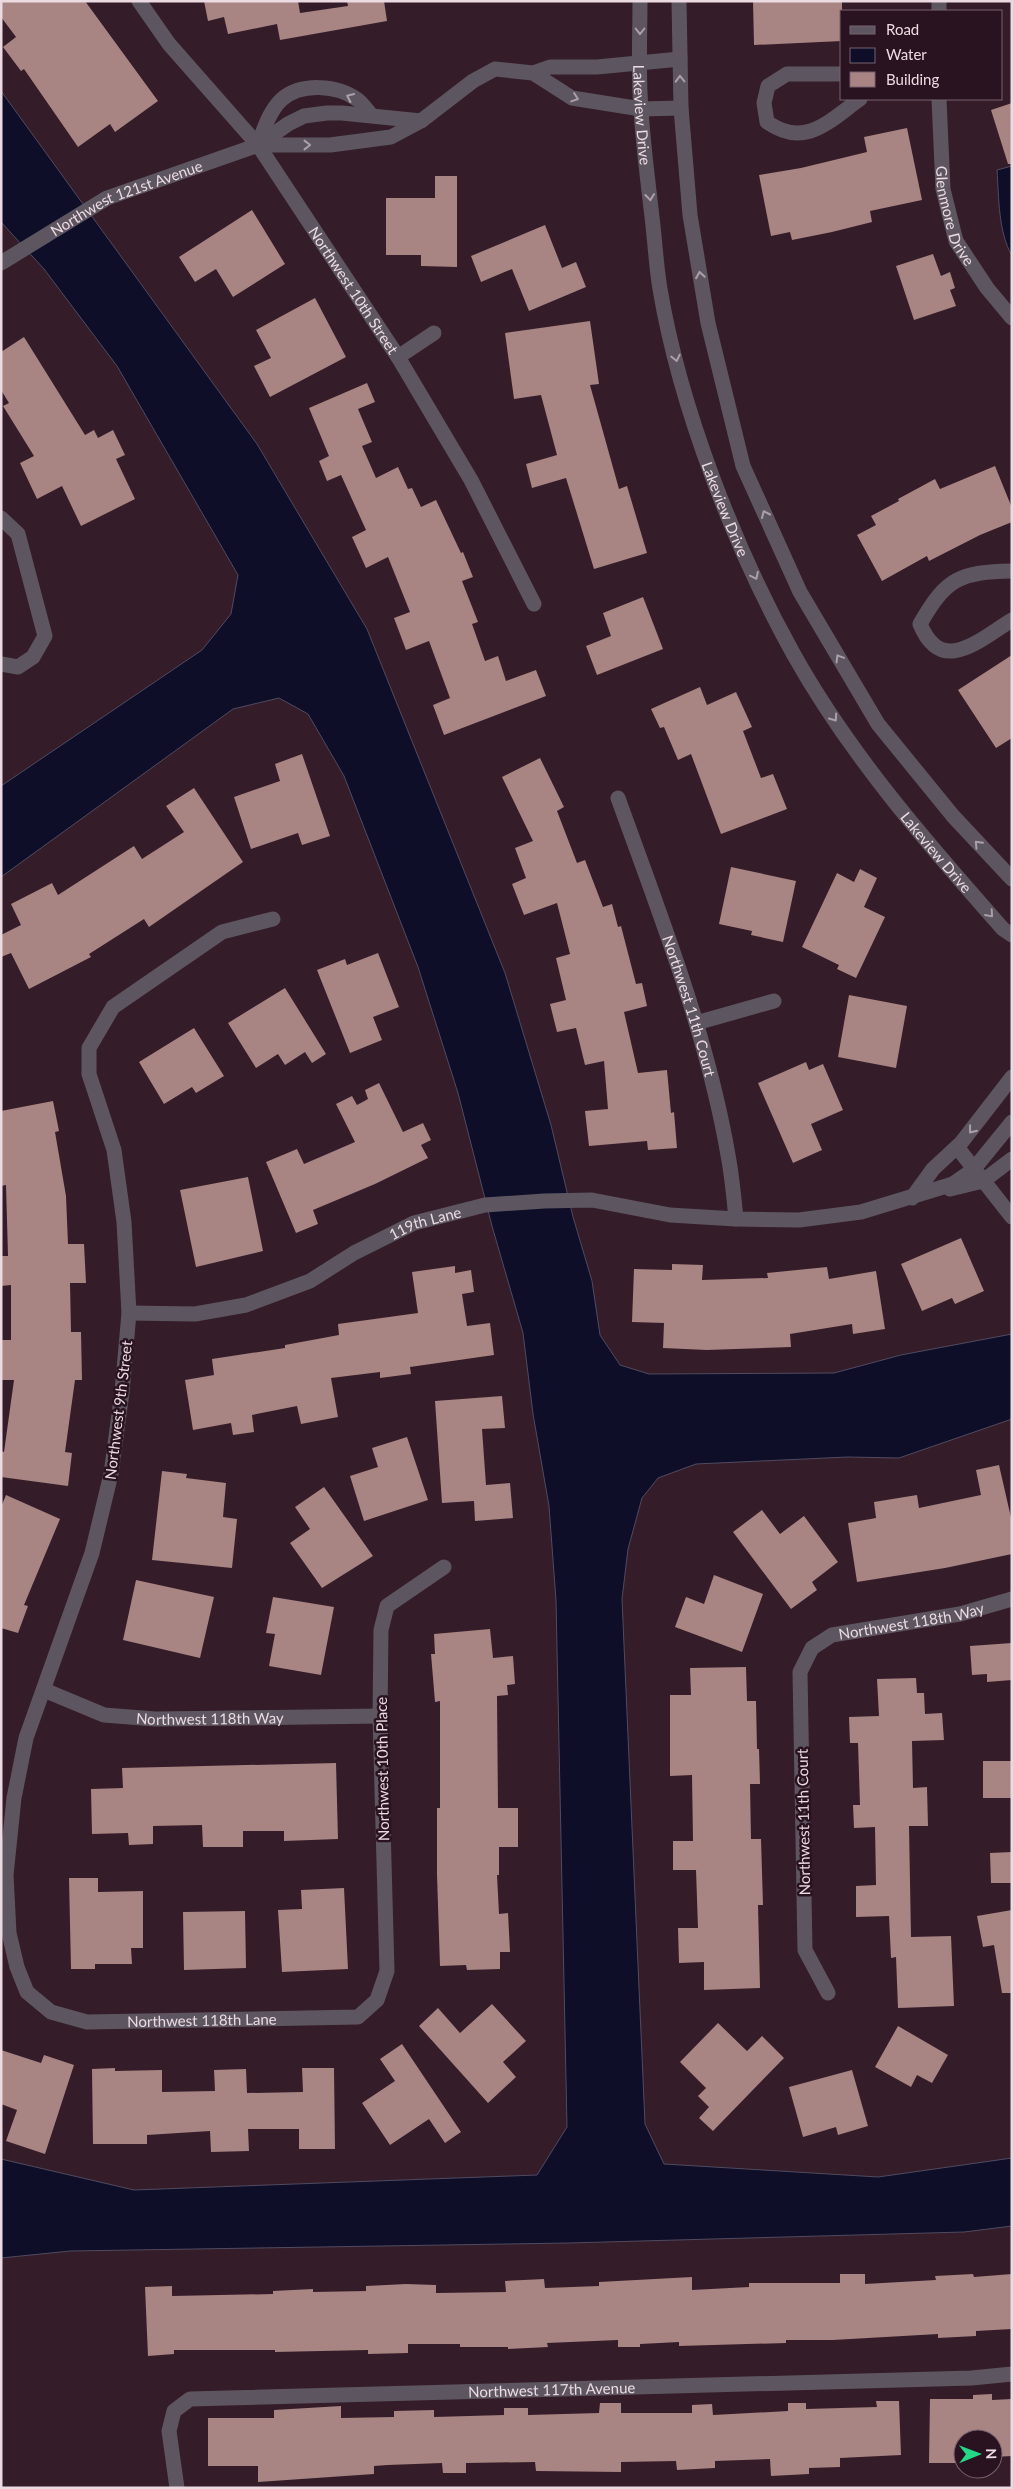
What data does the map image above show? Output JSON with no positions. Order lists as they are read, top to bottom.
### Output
{
  "streets": {
    "street": [
      "Lakeview Drive",
      "Northwest 121st Avenue",
      "Glenmore Drive",
      "Northwest 10th Street",
      "Northwest 11th Court",
      "119th Lane",
      "Northwest 9th Street",
      "Northwest 118th Way",
      "Northwest 10th Place",
      "Northwest 118th Lane",
      "Northwest 117th Avenue"
    ]
  },
  "crossings": [
    ["Lakeview Drive", "Northwest 121st Avenue"],
    ["Northwest 121st Avenue", "Northwest 10th Street"],
    ["Northwest 11th Court", "119th Lane"],
    ["Northwest 11th Court", "Northwest 118th Way"],
    ["119th Lane", "Northwest 9th Street"],
    ["Northwest 9th Street", "Northwest 118th Way"],
    ["Northwest 9th Street", "Northwest 118th Lane"],
    ["Northwest 118th Way", "Northwest 10th Place"],
    ["Northwest 10th Place", "Northwest 118th Lane"]
  ],
  "legend": ["Road", "Water", "Building"],
  "north": "right"
}
